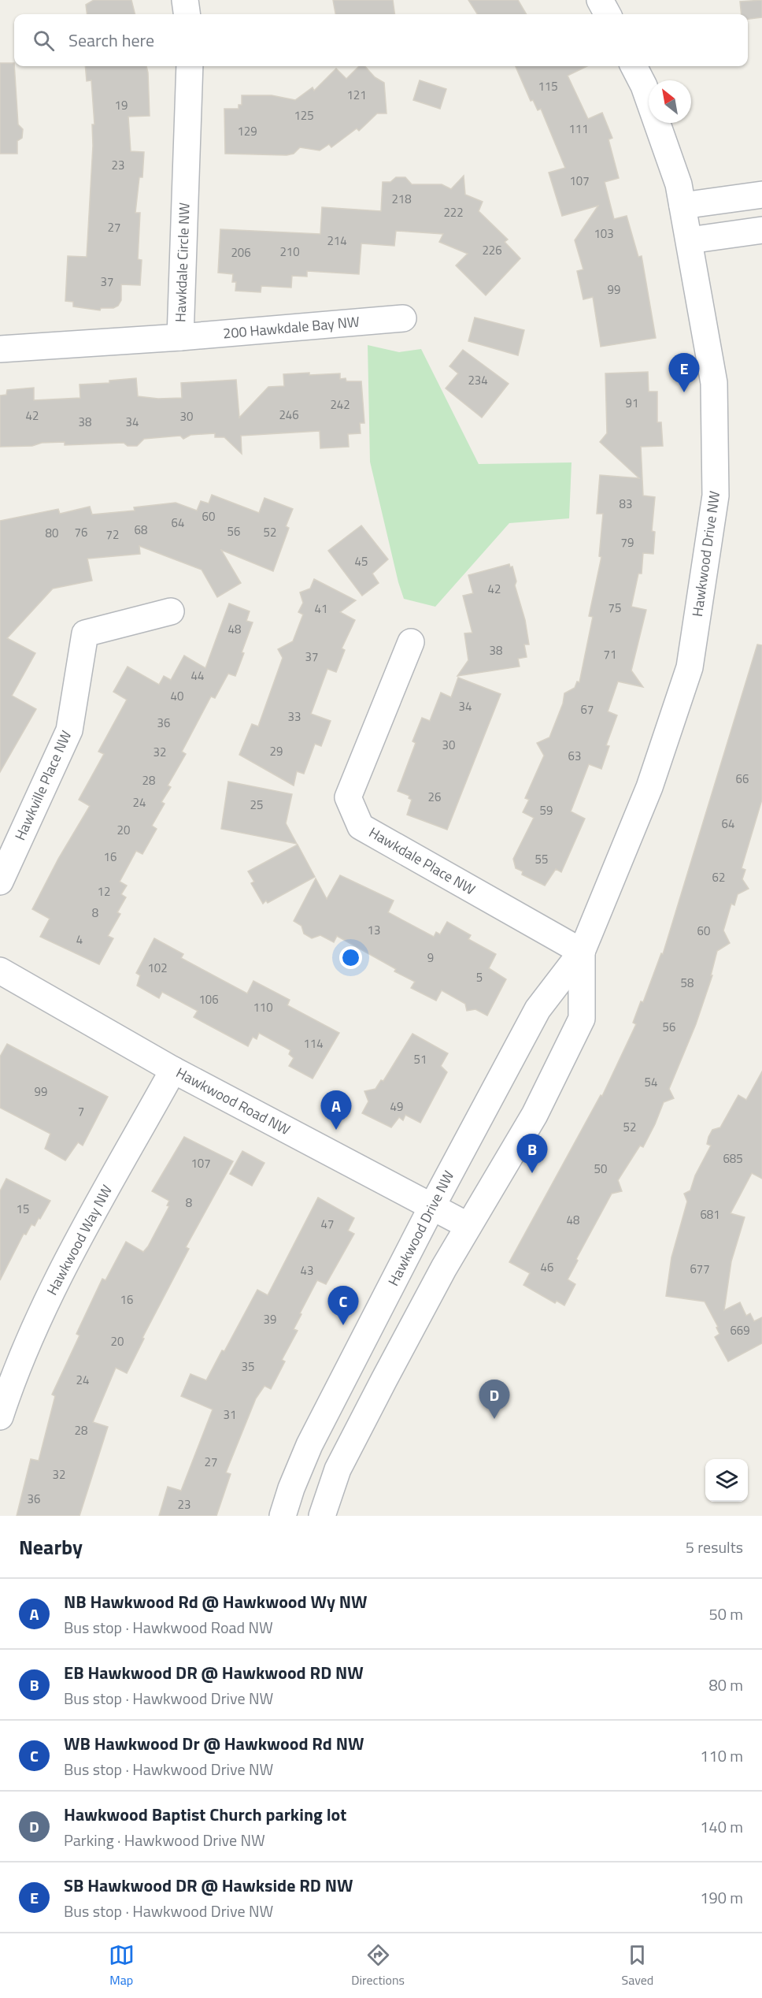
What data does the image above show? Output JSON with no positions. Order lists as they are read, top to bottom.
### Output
{
  "streets": {
    "street": [
      "Hawkdale Circle NW",
      "200 Hawkdale Bay NW",
      "Hawkwood Drive NW",
      "Hawkville Place NW",
      "Hawkdale Place NW",
      "Hawkwood Road NW",
      "Hawkwood Way NW"
    ]
  },
  "crossings": [
    ["Hawkdale Circle NW", "200 Hawkdale Bay NW"],
    ["Hawkwood Drive NW", "Hawkdale Place NW"],
    ["Hawkwood Drive NW", "Hawkwood Road NW"],
    ["Hawkwood Road NW", "Hawkwood Way NW"]
  ],
  "house_numbers": [
    "115",
    "121",
    "19",
    "125",
    "111",
    "129",
    "23",
    "107",
    "218",
    "222",
    "27",
    "103",
    "214",
    "226",
    "210",
    "206",
    "37",
    "99",
    "234",
    "91",
    "242",
    "246",
    "42",
    "30",
    "38",
    "34",
    "83",
    "60",
    "64",
    "68",
    "56",
    "76",
    "52",
    "80",
    "72",
    "79",
    "45",
    "42",
    "75",
    "41",
    "48",
    "38",
    "71",
    "37",
    "44",
    "40",
    "34",
    "67",
    "33",
    "36",
    "30",
    "29",
    "32",
    "63",
    "66",
    "28",
    "26",
    "24",
    "25",
    "59",
    "64",
    "20",
    "16",
    "55",
    "62",
    "12",
    "8",
    "13",
    "60",
    "4",
    "9",
    "102",
    "5",
    "58",
    "106",
    "110",
    "56",
    "114",
    "51",
    "54",
    "99",
    "49",
    "7",
    "52",
    "685",
    "107",
    "50",
    "8",
    "15",
    "681",
    "48",
    "47",
    "46",
    "677",
    "43",
    "16",
    "39",
    "669",
    "20",
    "35",
    "24",
    "31",
    "28",
    "27",
    "32",
    "36",
    "23"
  ],
  "north": "top left",
  "page": {
    "search": "Search here",
    "pins": [
      "E",
      "A",
      "B",
      "C",
      "D"
    ],
    "heading": ["Nearby", "5 results"],
    "list": [
      {
        "mark": "A",
        "name": "NB Hawkwood Rd @ Hawkwood Wy NW",
        "note": "Bus stop · Hawkwood Road NW",
        "value": "50 m"
      },
      {
        "mark": "B",
        "name": "EB Hawkwood DR @ Hawkwood RD NW",
        "note": "Bus stop · Hawkwood Drive NW",
        "value": "80 m"
      },
      {
        "mark": "C",
        "name": "WB Hawkwood Dr @ Hawkwood Rd NW",
        "note": "Bus stop · Hawkwood Drive NW",
        "value": "110 m"
      },
      {
        "mark": "D",
        "name": "Hawkwood Baptist Church parking lot",
        "note": "Parking · Hawkwood Drive NW",
        "value": "140 m"
      },
      {
        "mark": "E",
        "name": "SB Hawkwood DR @ Hawkside RD NW",
        "note": "Bus stop · Hawkwood Drive NW",
        "value": "190 m"
      }
    ],
    "nav": ["Map", "Directions", "Saved"]
  }
}
